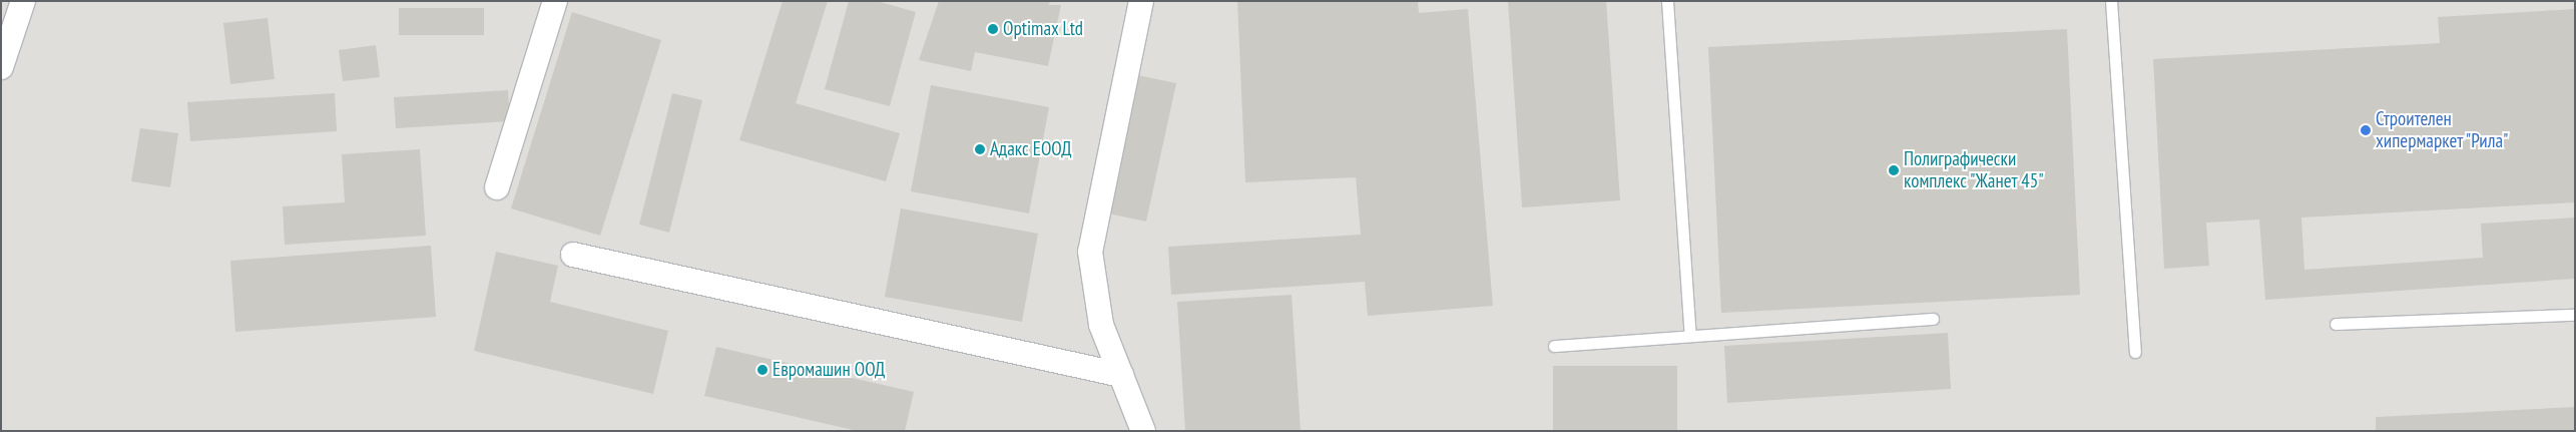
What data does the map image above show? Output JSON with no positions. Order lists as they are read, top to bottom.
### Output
{
  "places": [
    "Optimax Ltd",
    "Строителен хипермаркет \"Рила\"",
    "Адакс ЕООД",
    "Полиграфически комплекс \"Жанет 45\"",
    "Евромашин ООД"
  ]
}
